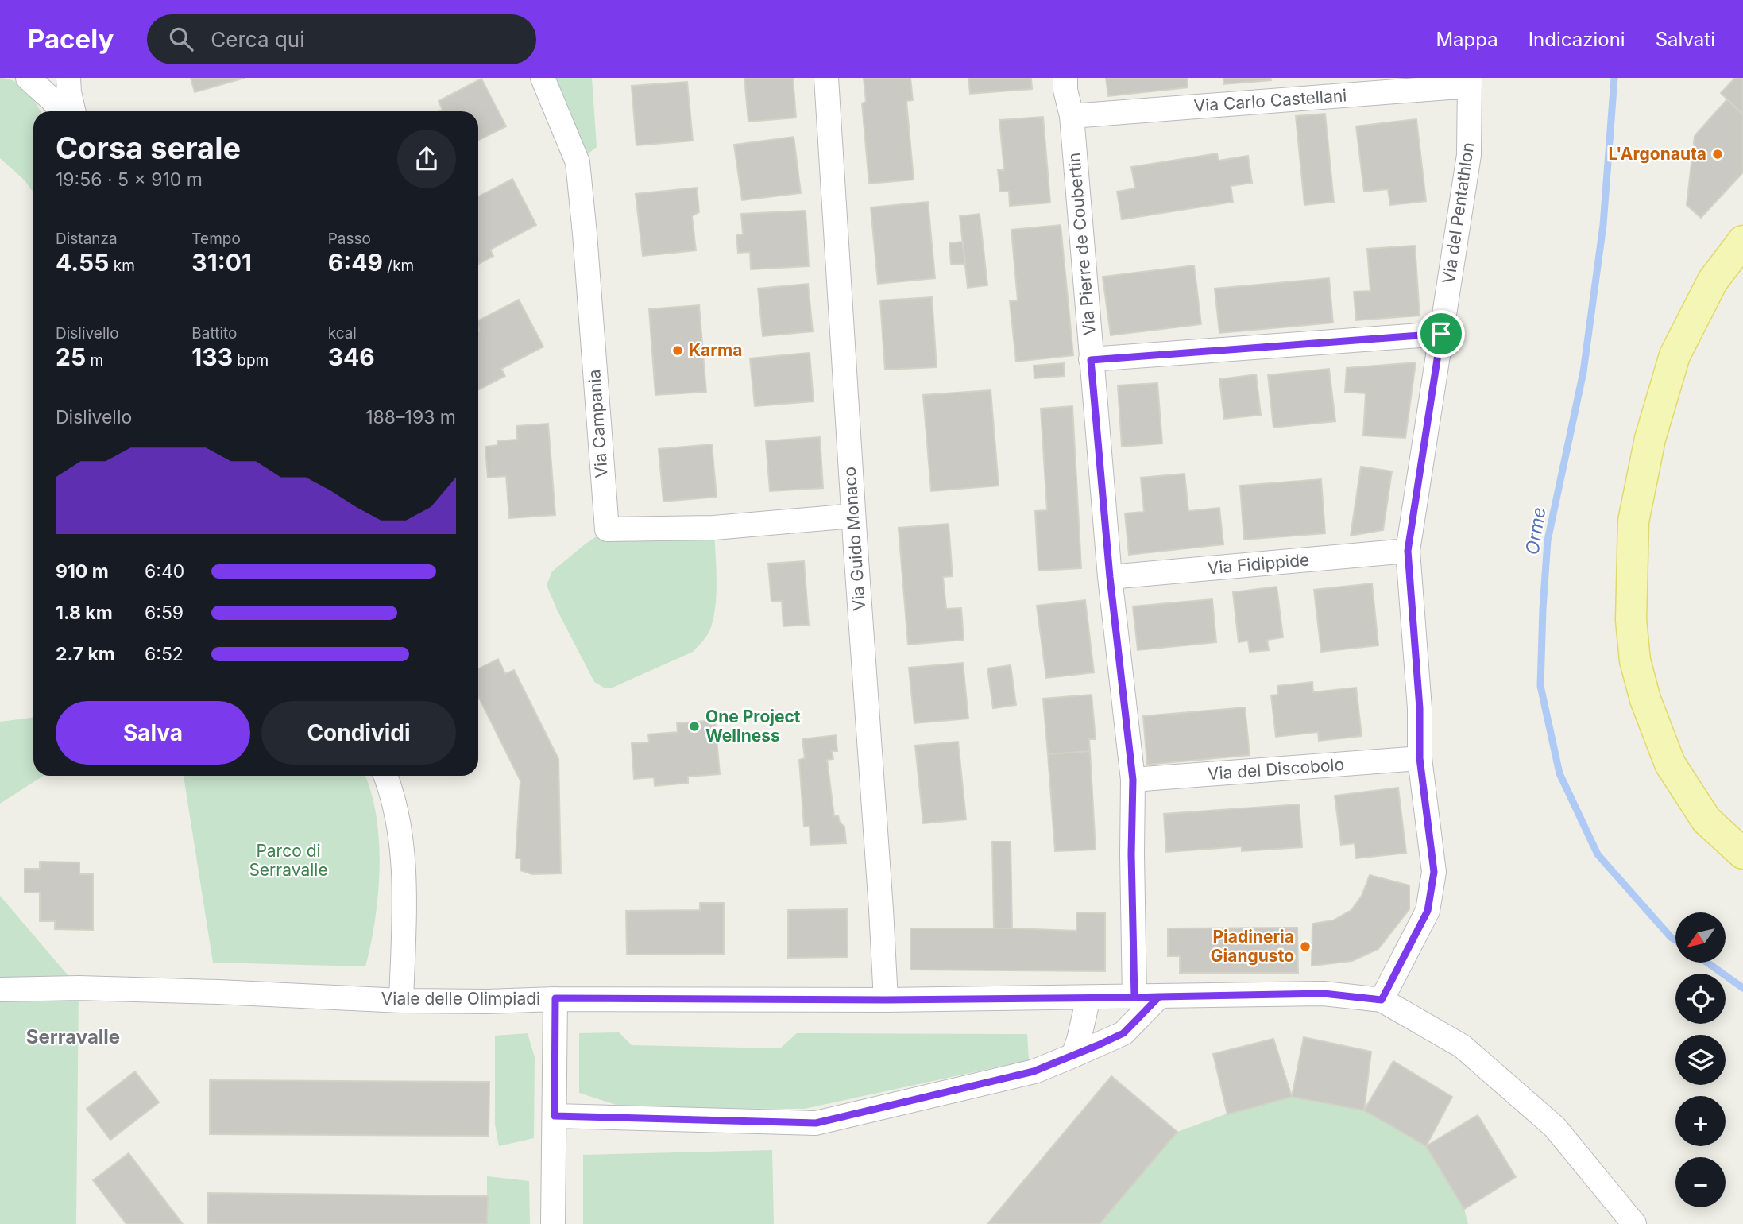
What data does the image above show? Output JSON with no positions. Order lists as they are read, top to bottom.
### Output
{
  "streets": {
    "street": [
      "Via Carlo Castellani",
      "Via del Pentathlon",
      "Via Pierre de Coubertin",
      "Via Campania",
      "Via Guido Monaco",
      "Via Fidippide",
      "Via del Discobolo",
      "Viale delle Olimpiadi"
    ]
  },
  "crossings": [
    ["Via Carlo Castellani", "Via del Pentathlon"],
    ["Via Carlo Castellani", "Via Pierre de Coubertin"],
    ["Via del Pentathlon", "Via Fidippide"],
    ["Via del Pentathlon", "Via del Discobolo"],
    ["Via del Pentathlon", "Viale delle Olimpiadi"],
    ["Via Pierre de Coubertin", "Via Fidippide"],
    ["Via Pierre de Coubertin", "Via del Discobolo"],
    ["Via Pierre de Coubertin", "Viale delle Olimpiadi"],
    ["Via Campania", "Via Guido Monaco"],
    ["Via Guido Monaco", "Viale delle Olimpiadi"]
  ],
  "districts": ["Serravalle"],
  "water": ["Orme"],
  "parks": ["Parco di Serravalle"],
  "places": [
    "L'Argonauta",
    "Karma",
    "One Project Wellness",
    "Piadineria Giangusto"
  ],
  "north": "bottom left",
  "page": {
    "header": "Pacely",
    "search": "Cerca qui",
    "nav": ["Mappa", "Indicazioni", "Salvati"],
    "heading": ["Corsa serale", "19:56 · 5 × 910 m"],
    "stats": [
      ["Distanza", "4.55 km"],
      ["Tempo", "31:01"],
      ["Passo", "6:49 /km"],
      ["Dislivello", "25 m"],
      ["Battito", "133 bpm"],
      ["kcal", "346"]
    ],
    "chart": ["Dislivello", "188–193 m"],
    "list": [
      {
        "name": "910 m",
        "note": "6:40"
      },
      {
        "name": "1.8 km",
        "note": "6:59"
      },
      {
        "name": "2.7 km",
        "note": "6:52"
      }
    ],
    "buttons": ["Salva", "Condividi"],
    "map_buttons": ["+", "−"]
  }
}
